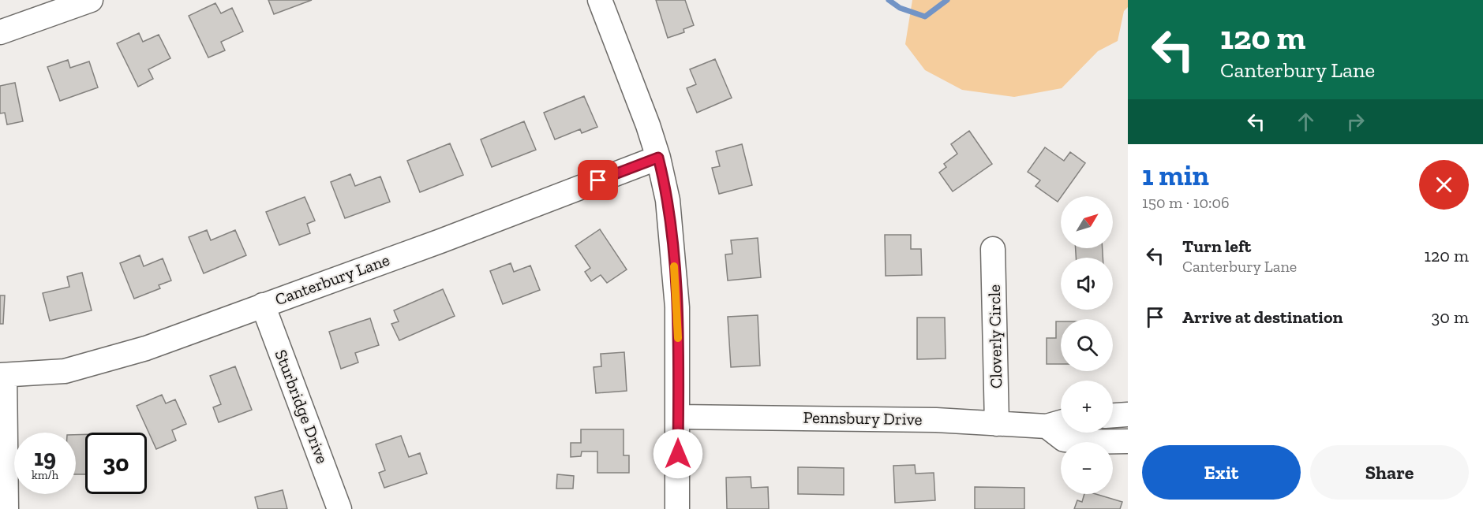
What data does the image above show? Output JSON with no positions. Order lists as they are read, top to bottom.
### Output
{
  "streets": {
    "street": [
      "Canterbury Lane",
      "Cloverly Circle",
      "Sturbridge Drive",
      "Pennsbury Drive"
    ]
  },
  "crossings": [
    ["Canterbury Lane", "Sturbridge Drive"],
    ["Cloverly Circle", "Pennsbury Drive"]
  ],
  "north": "top right",
  "page": {
    "turn": ["120 m", "Canterbury Lane"],
    "heading": ["1 min", "150 m · 10:06"],
    "map_buttons": ["+", "−"],
    "list": [
      {
        "name": "Turn left",
        "note": "Canterbury Lane",
        "value": "120 m"
      },
      {
        "name": "Arrive at destination",
        "value": "30 m"
      }
    ],
    "speed": "19 km/h",
    "limit": "30",
    "buttons": ["Exit", "Share"]
  }
}
